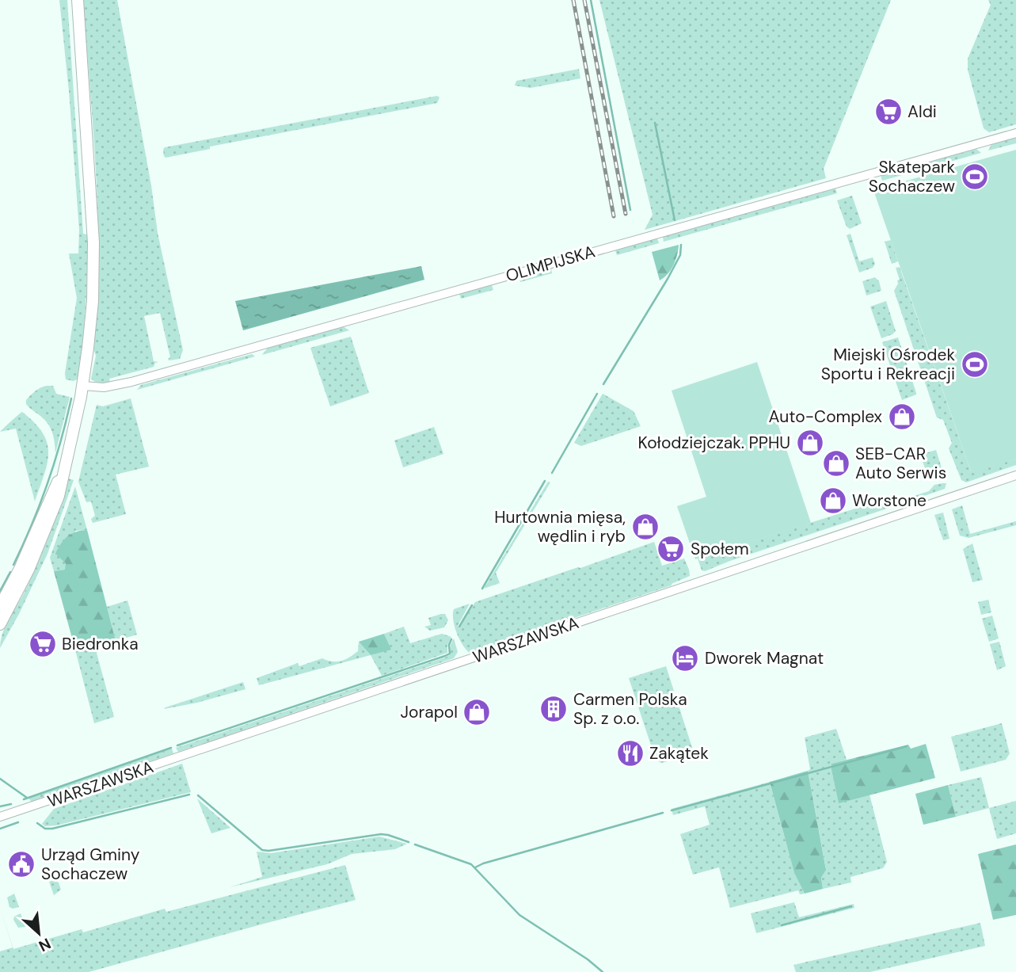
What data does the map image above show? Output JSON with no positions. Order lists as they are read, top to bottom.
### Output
{
  "streets": {
    "street": ["OLIMPIJSKA", "WARSZAWSKA"]
  },
  "places": {
    "supermarket": ["Aldi", "Społem", "Biedronka"],
    "sports": ["Skatepark Sochaczew", "Miejski Ośrodek Sportu i Rekreacji"],
    "shop": [
      "Auto-Complex",
      "Kołodziejczak. PPHU",
      "SEB-CAR Auto Serwis",
      "Worstone",
      "Hurtownia mięsa, wędlin i ryb",
      "Jorapol"
    ],
    "hotel": ["Dworek Magnat"],
    "building": ["Carmen Polska Sp. z o.o."],
    "restaurant": ["Zakątek"],
    "public building": ["Urząd Gminy Sochaczew"]
  },
  "north": "bottom right"
}
